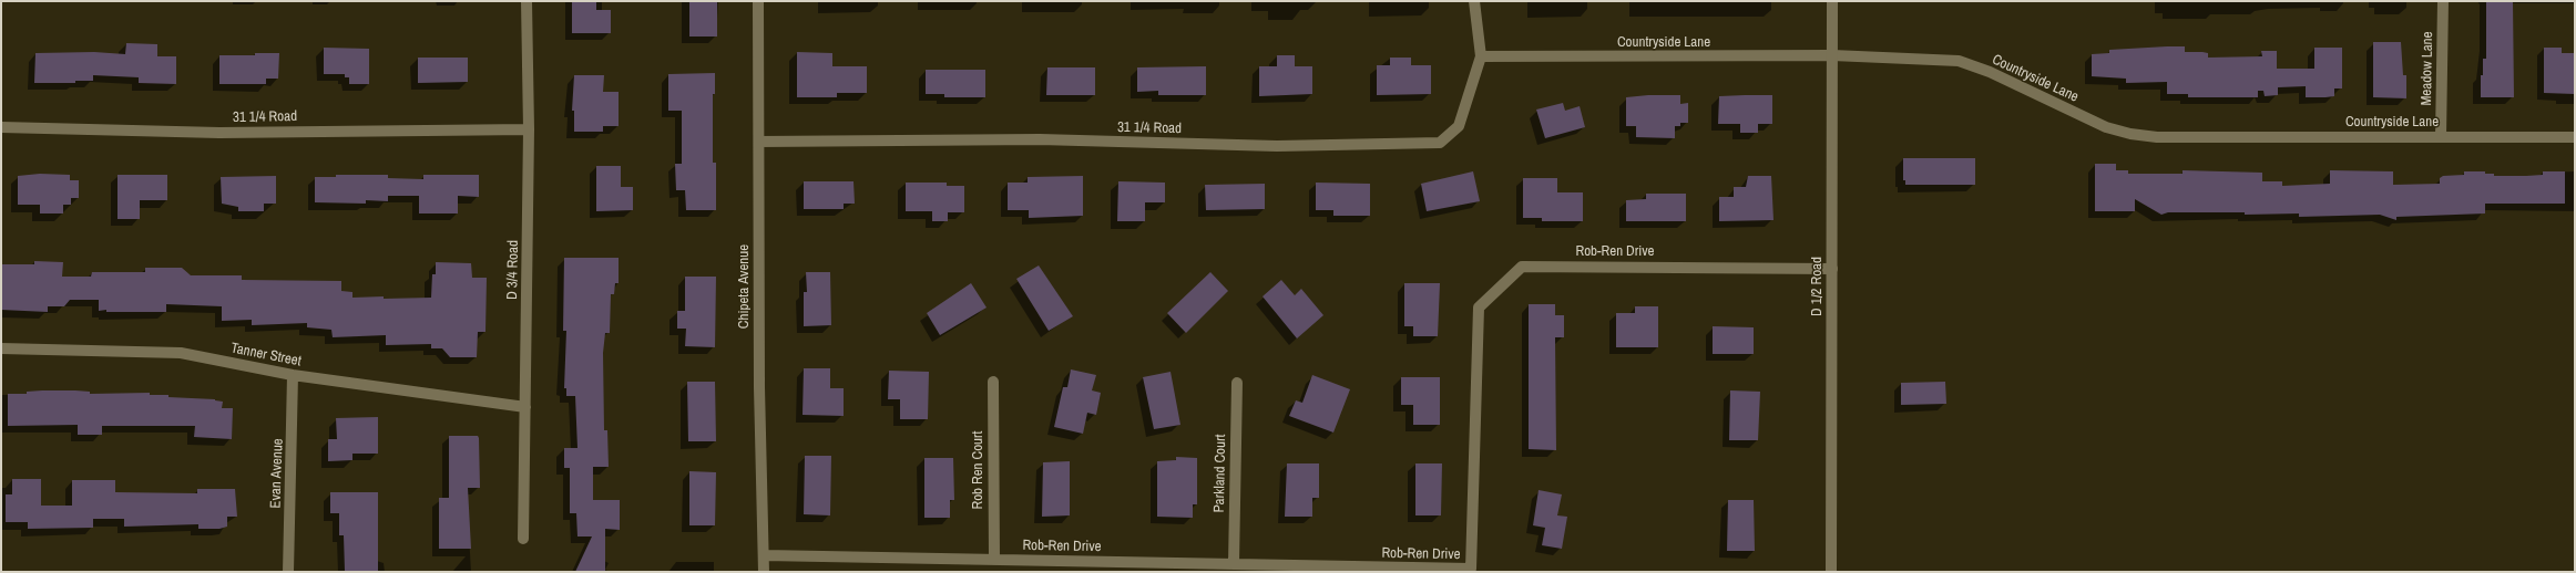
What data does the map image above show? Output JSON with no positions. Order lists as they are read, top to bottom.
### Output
{
  "streets": {
    "street": [
      "Countryside Lane",
      "Meadow Lane",
      "31 1/4 Road",
      "Rob-Ren Drive",
      "D 3/4 Road",
      "Chipeta Avenue",
      "D 1/2 Road",
      "Tanner Street",
      "Rob Ren Court",
      "Evan Avenue",
      "Parkland Court"
    ]
  },
  "crossings": [
    ["Countryside Lane", "Meadow Lane"],
    ["Countryside Lane", "31 1/4 Road"],
    ["Countryside Lane", "D 1/2 Road"],
    ["31 1/4 Road", "D 3/4 Road"],
    ["31 1/4 Road", "Chipeta Avenue"],
    ["Rob-Ren Drive", "Chipeta Avenue"],
    ["Rob-Ren Drive", "D 1/2 Road"],
    ["Rob-Ren Drive", "Rob Ren Court"],
    ["Rob-Ren Drive", "Parkland Court"],
    ["D 3/4 Road", "Tanner Street"],
    ["Tanner Street", "Evan Avenue"]
  ]
}
